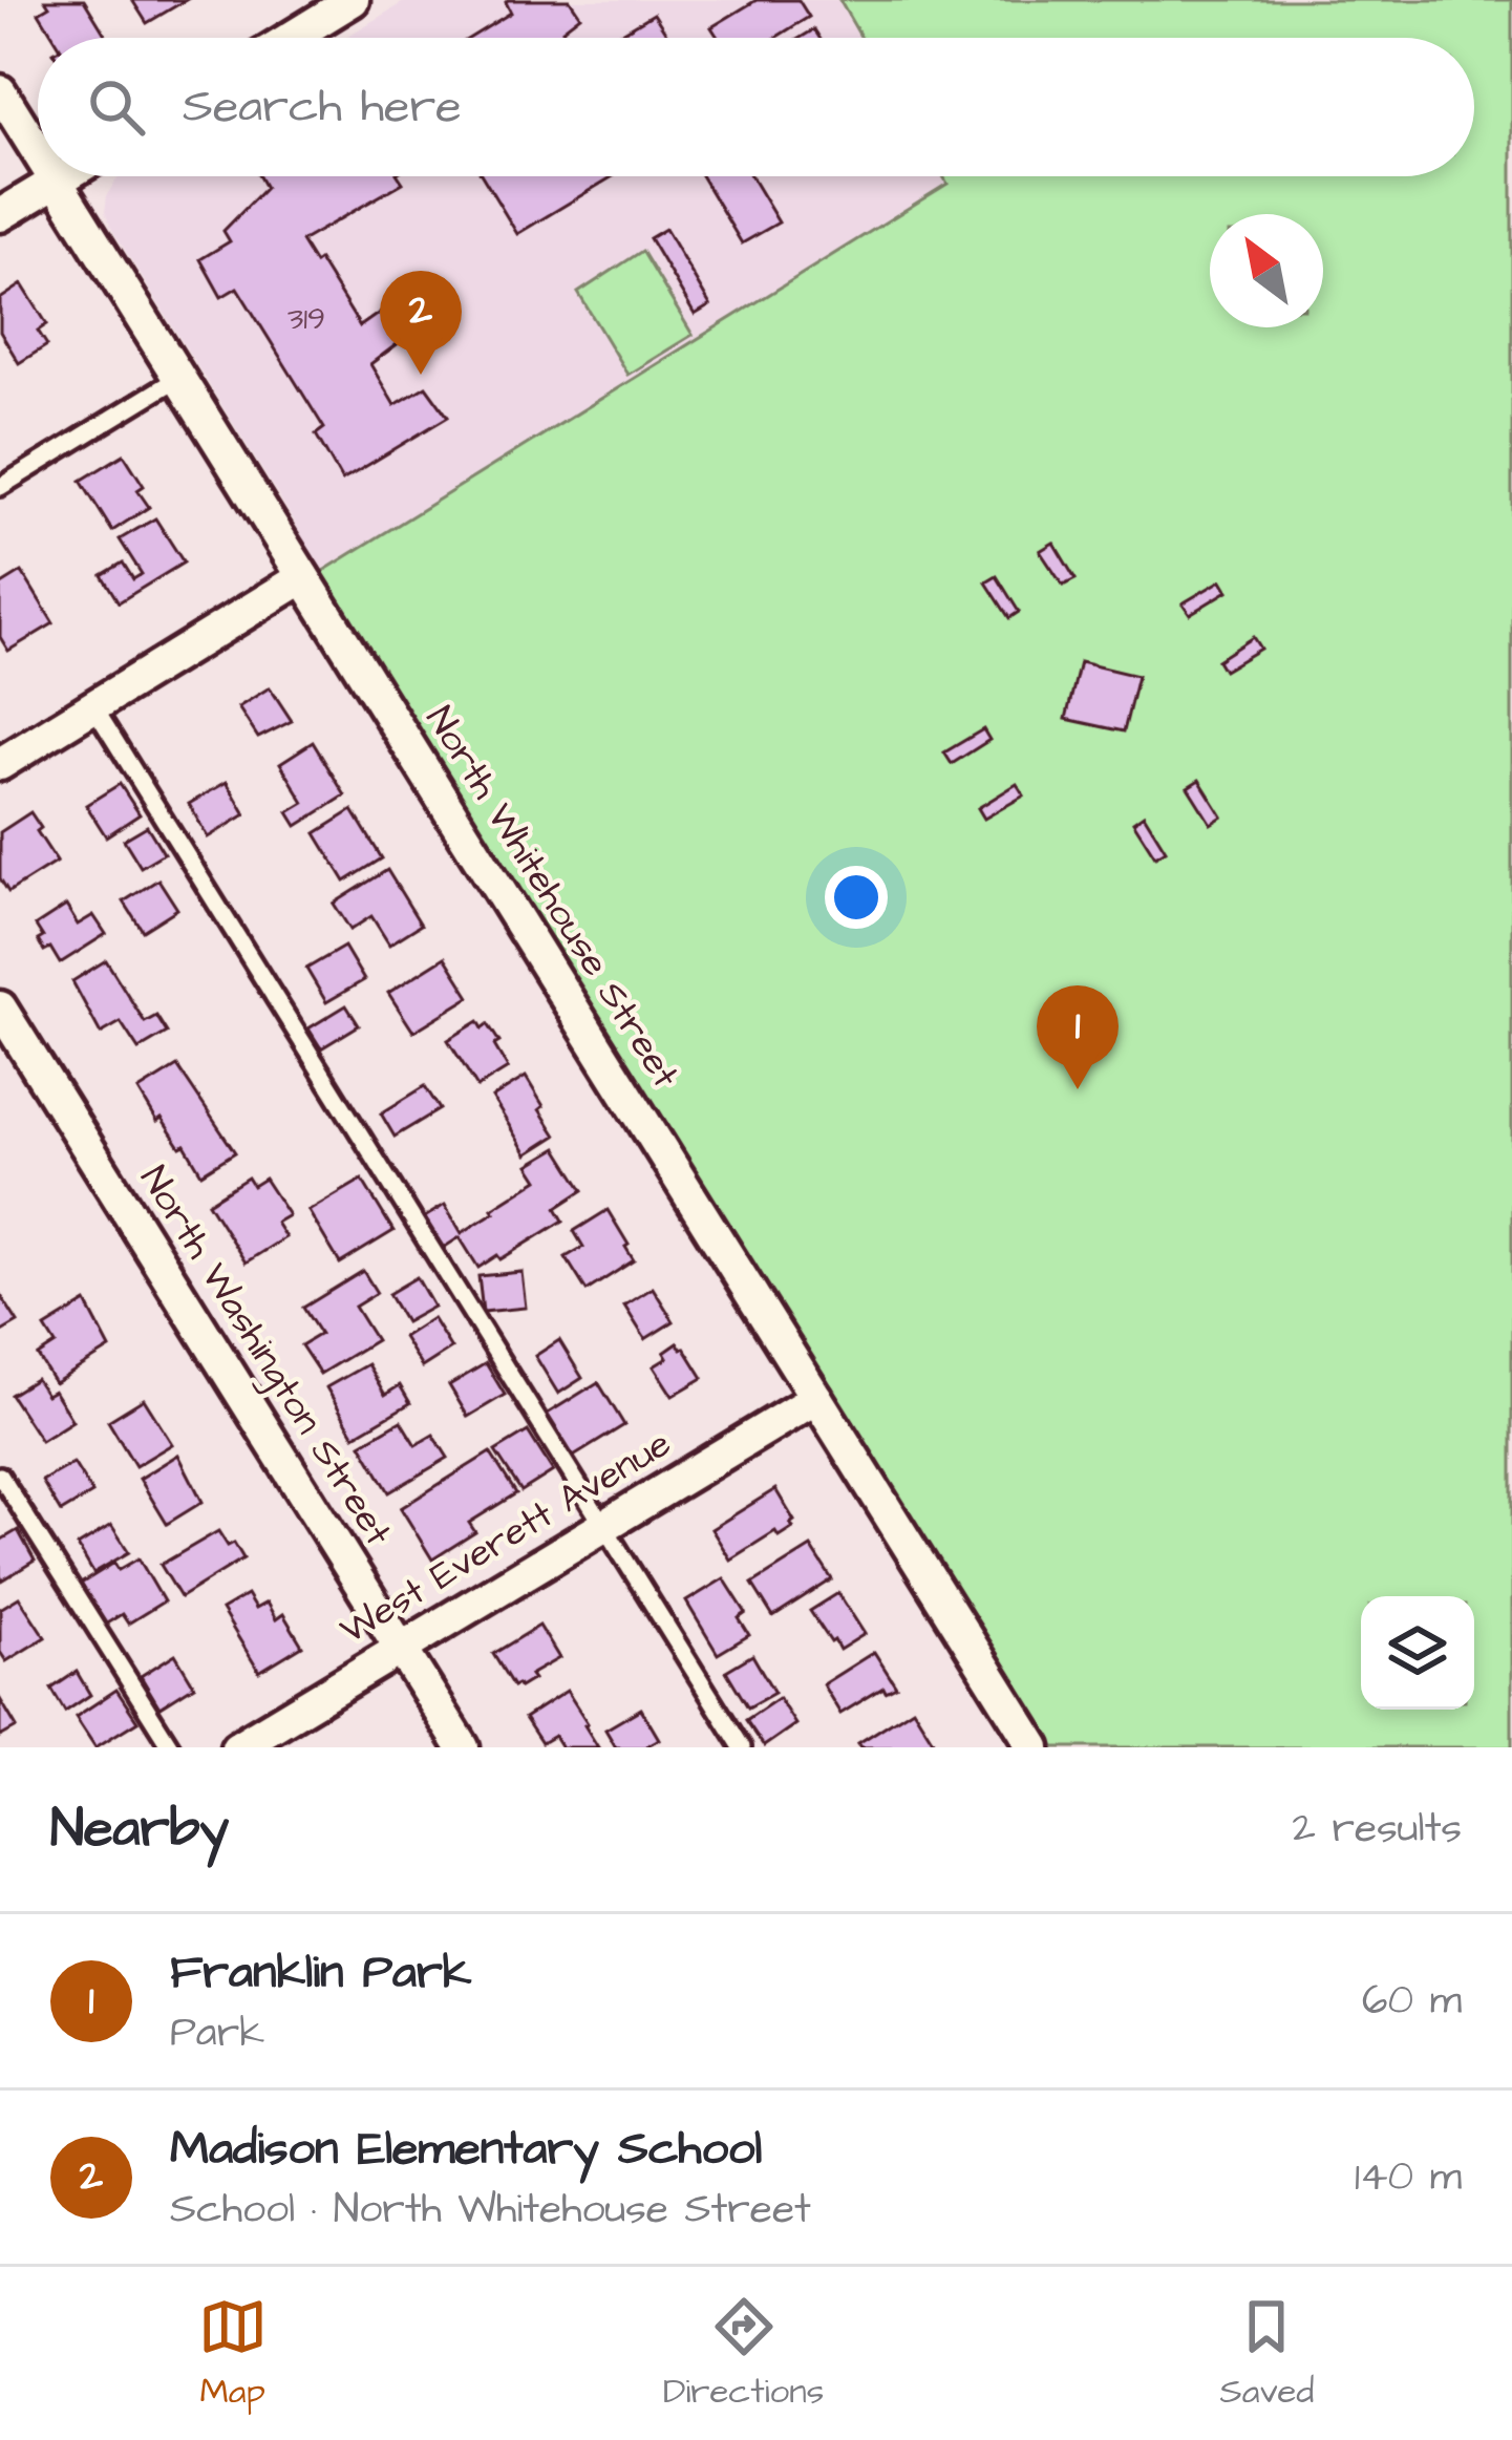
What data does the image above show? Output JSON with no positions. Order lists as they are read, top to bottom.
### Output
{
  "streets": {
    "street": ["North Whitehouse Street", "North Washington Street", "West Everett Avenue"]
  },
  "crossings": [
    ["North Whitehouse Street", "West Everett Avenue"],
    ["North Washington Street", "West Everett Avenue"]
  ],
  "house_numbers": ["319"],
  "north": "top left",
  "page": {
    "search": "Search here",
    "pins": ["2", "1"],
    "heading": ["Nearby", "2 results"],
    "list": [
      {
        "mark": "1",
        "name": "Franklin Park",
        "note": "Park",
        "value": "60 m"
      },
      {
        "mark": "2",
        "name": "Madison Elementary School",
        "note": "School · North Whitehouse Street",
        "value": "140 m"
      }
    ],
    "nav": ["Map", "Directions", "Saved"]
  }
}
